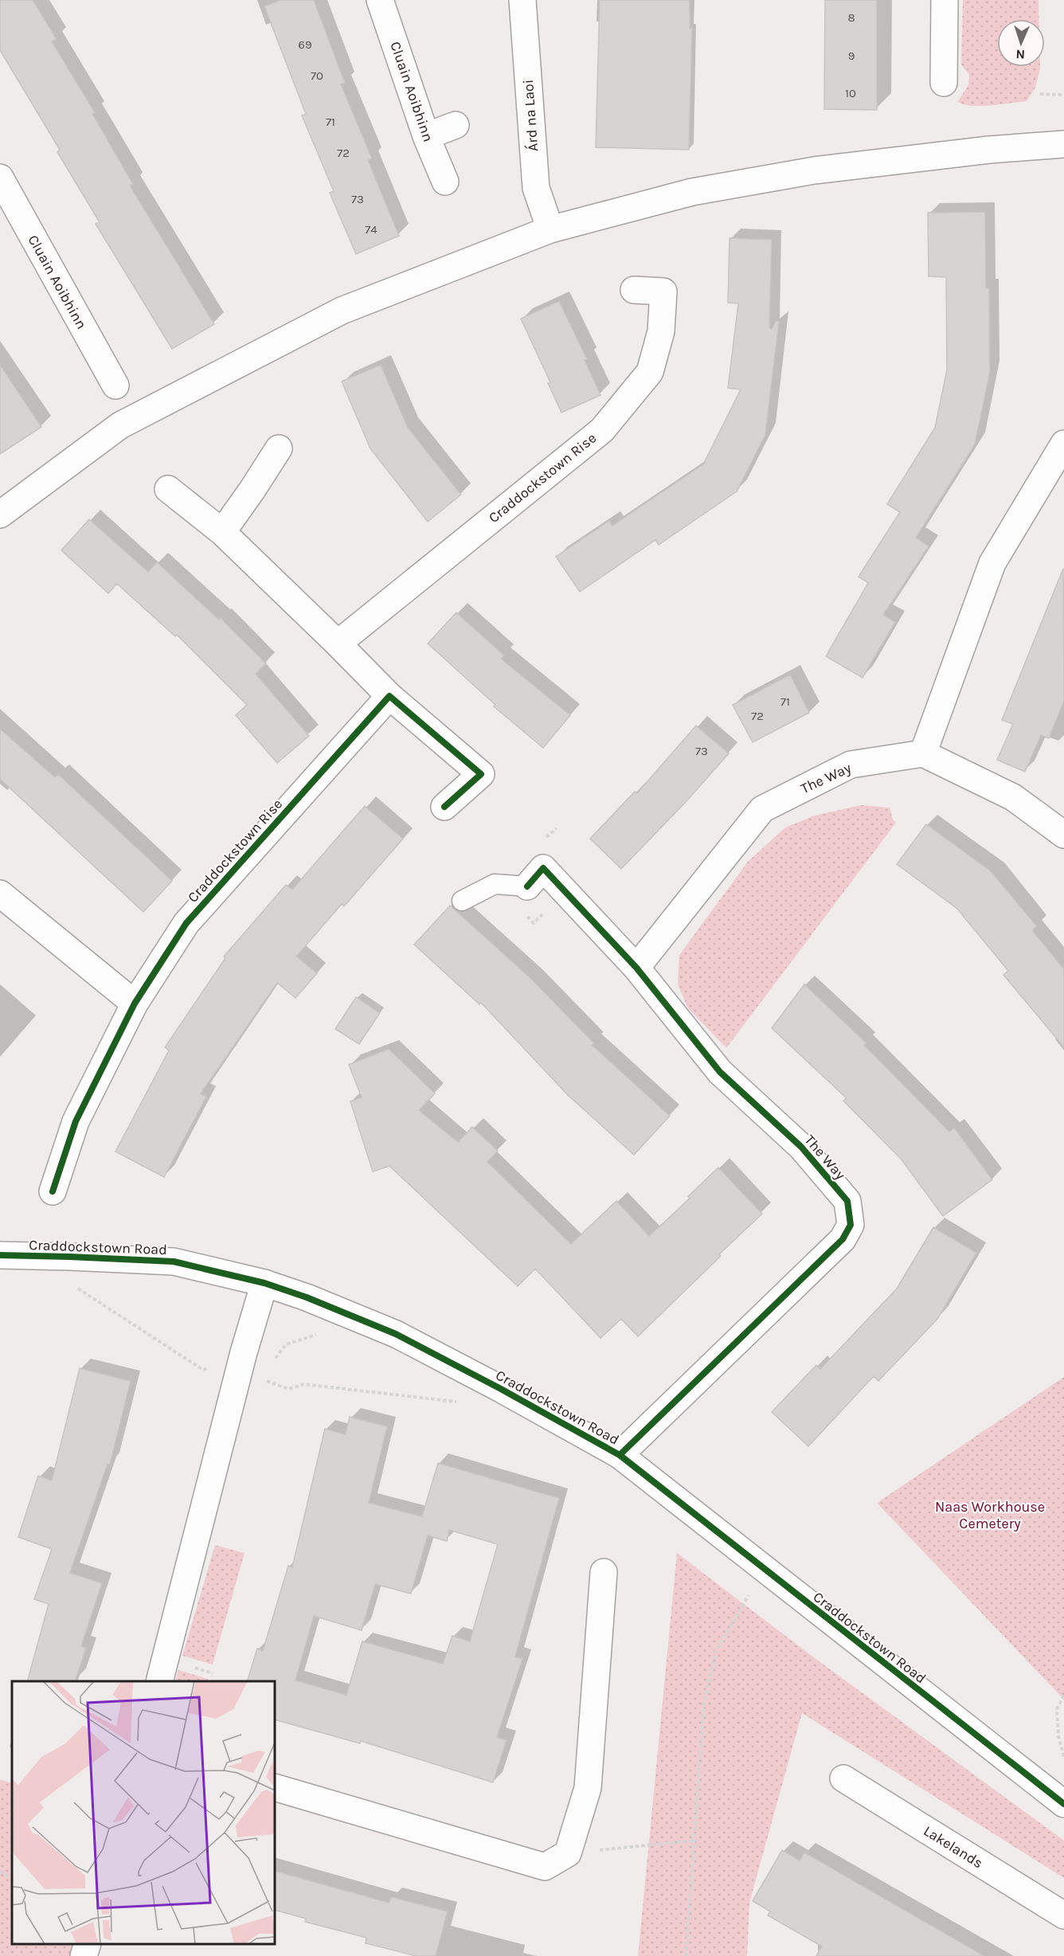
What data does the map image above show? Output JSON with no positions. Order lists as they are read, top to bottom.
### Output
{
  "streets": {
    "street": [
      "Cluain Aoibhinn",
      "Árd na Laoi",
      "Craddockstown Rise",
      "The Way",
      "Craddockstown Road",
      "Lakelands"
    ]
  },
  "crossings": [
    ["The Way", "Craddockstown Road"]
  ],
  "parks": ["Naas Workhouse Cemetery"],
  "house_numbers": [
    "8",
    "69",
    "9",
    "70",
    "10",
    "71",
    "72",
    "73",
    "74",
    "71",
    "72",
    "73"
  ],
  "north": "bottom"
}
